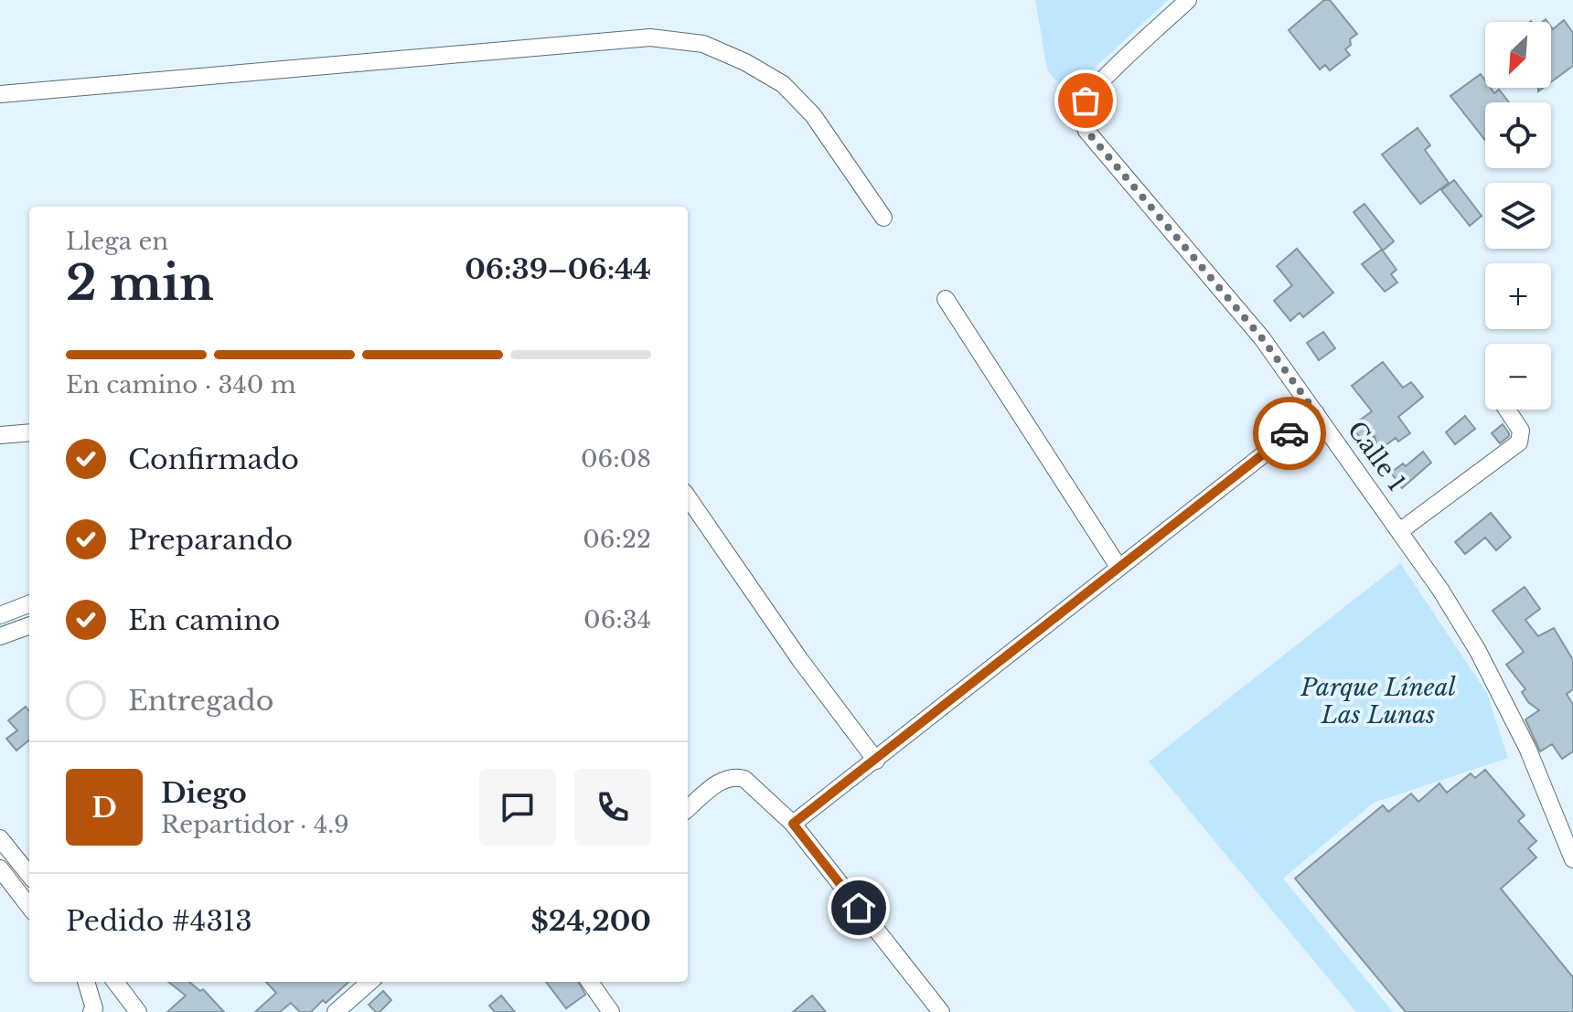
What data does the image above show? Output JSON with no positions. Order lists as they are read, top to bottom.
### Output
{
  "streets": {
    "street": ["Calle 1"]
  },
  "parks": ["Parque Líneal Las Lunas"],
  "north": "bottom left",
  "page": {
    "map_buttons": ["+", "−"],
    "heading": ["2 min", "Llega en", "06:39–06:44"],
    "panel": [
      "Diego",
      "Repartidor · 4.9",
      "Pedido #4313",
      "$24,200"
    ],
    "bar": "En camino · 340 m",
    "list": [
      ["Confirmado", "06:08"],
      ["Preparando", "06:22"],
      ["En camino", "06:34"],
      "Entregado"
    ],
    "round": "D"
  }
}
